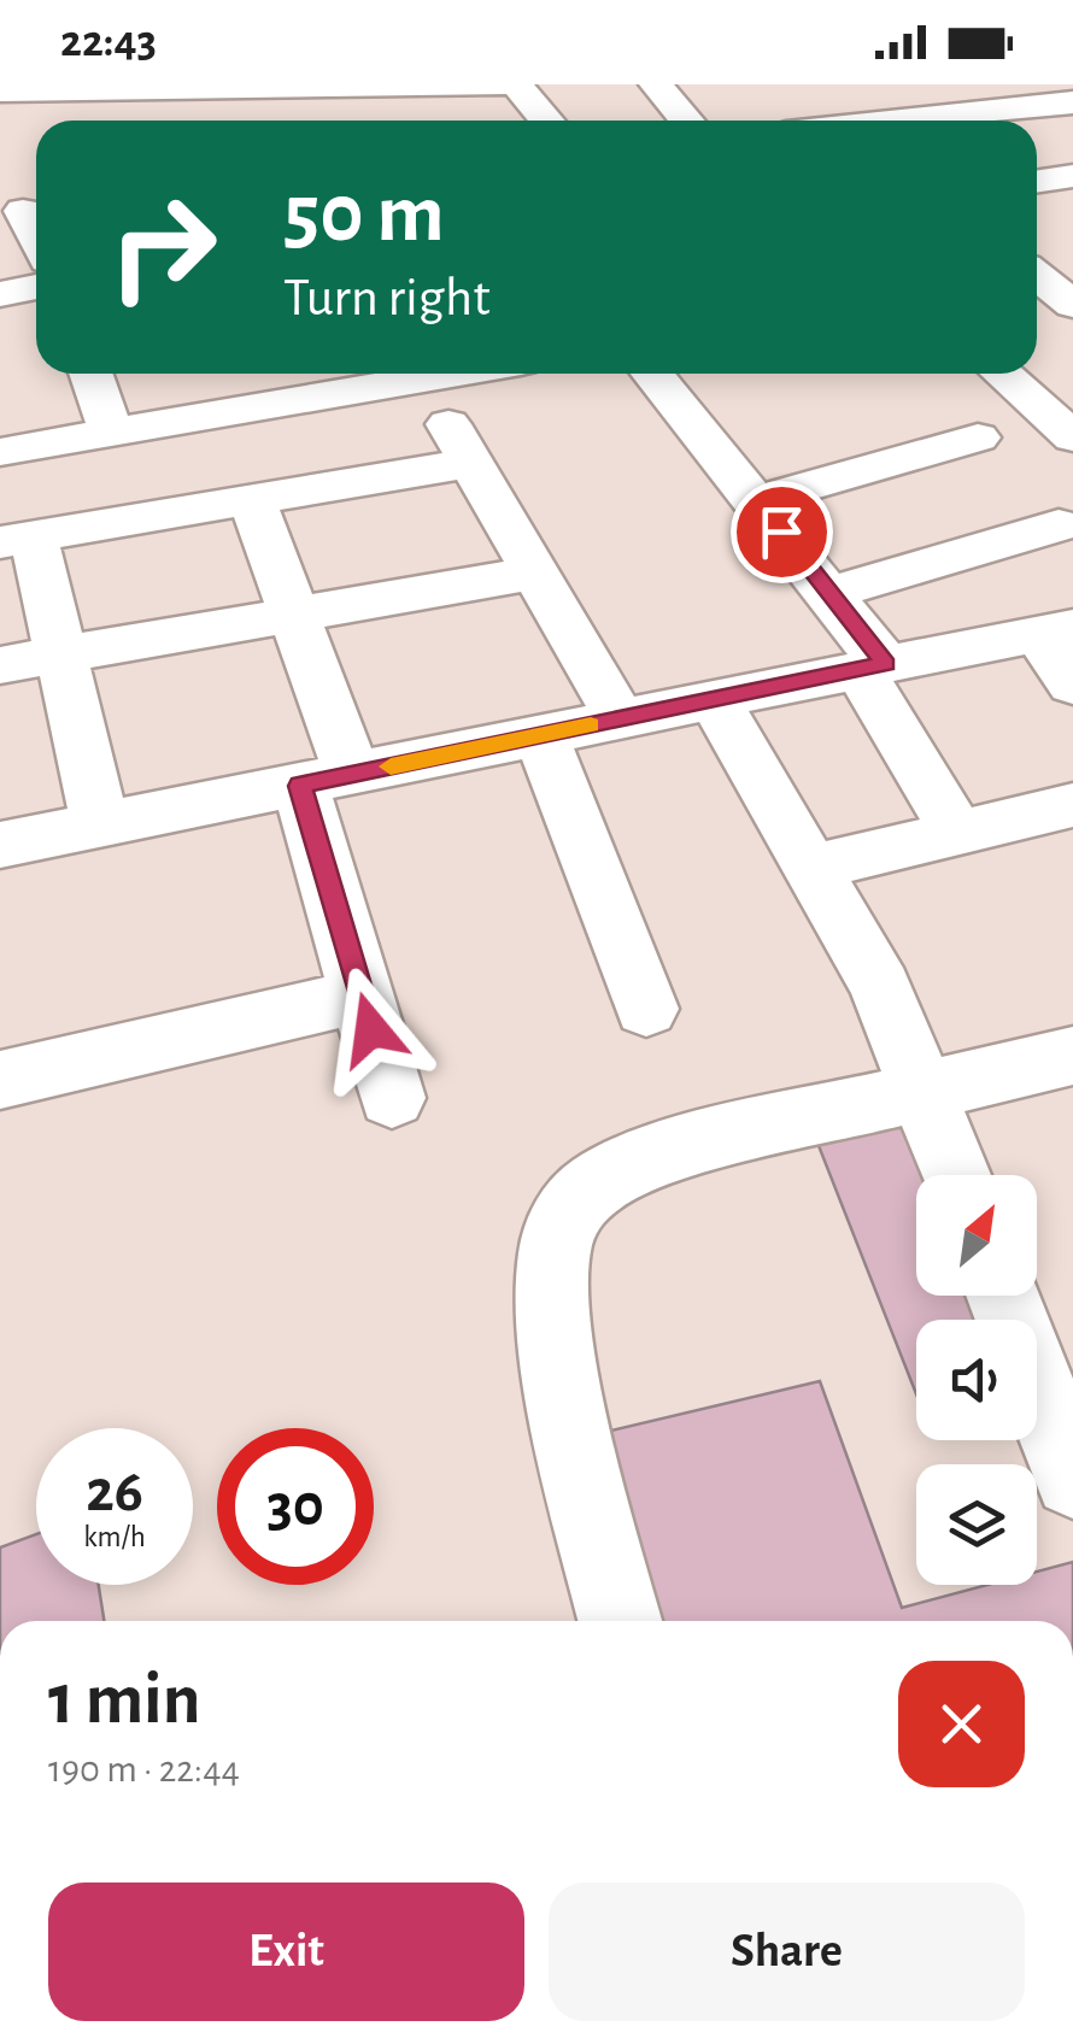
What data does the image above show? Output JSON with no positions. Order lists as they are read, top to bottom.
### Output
{
  "north": "top right",
  "page": {
    "status": "22:43",
    "turn": ["50 m", "Turn right"],
    "speed": "26 km/h",
    "limit": "30",
    "heading": ["1 min", "190 m · 22:44"],
    "buttons": ["Exit", "Share"]
  }
}
